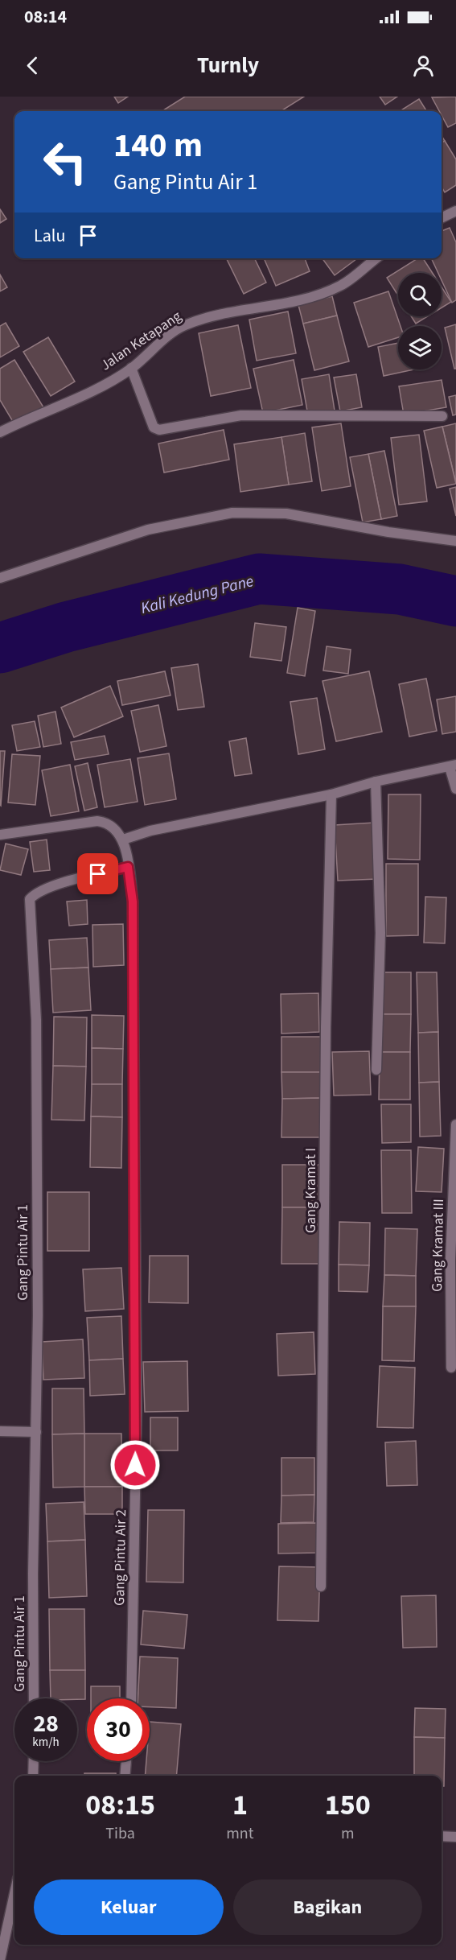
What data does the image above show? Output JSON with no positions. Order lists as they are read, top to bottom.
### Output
{
  "streets": {
    "street": [
      "Jalan Ketapang",
      "Gang Kramat I",
      "Gang Kramat III",
      "Gang Pintu Air 1",
      "Gang Pintu Air 2"
    ]
  },
  "crossings": [
    ["Gang Pintu Air 1", "Gang Pintu Air 2"]
  ],
  "water": ["Kali Kedung Pane"],
  "page": {
    "status": "08:14",
    "header": "Turnly",
    "turn": ["140 m", "Gang Pintu Air 1"],
    "then": "Lalu",
    "speed": "28 km/h",
    "limit": "30",
    "eta": [
      "08:15",
      "Tiba",
      "1",
      "mnt",
      "150",
      "m"
    ],
    "buttons": ["Keluar", "Bagikan"]
  }
}
